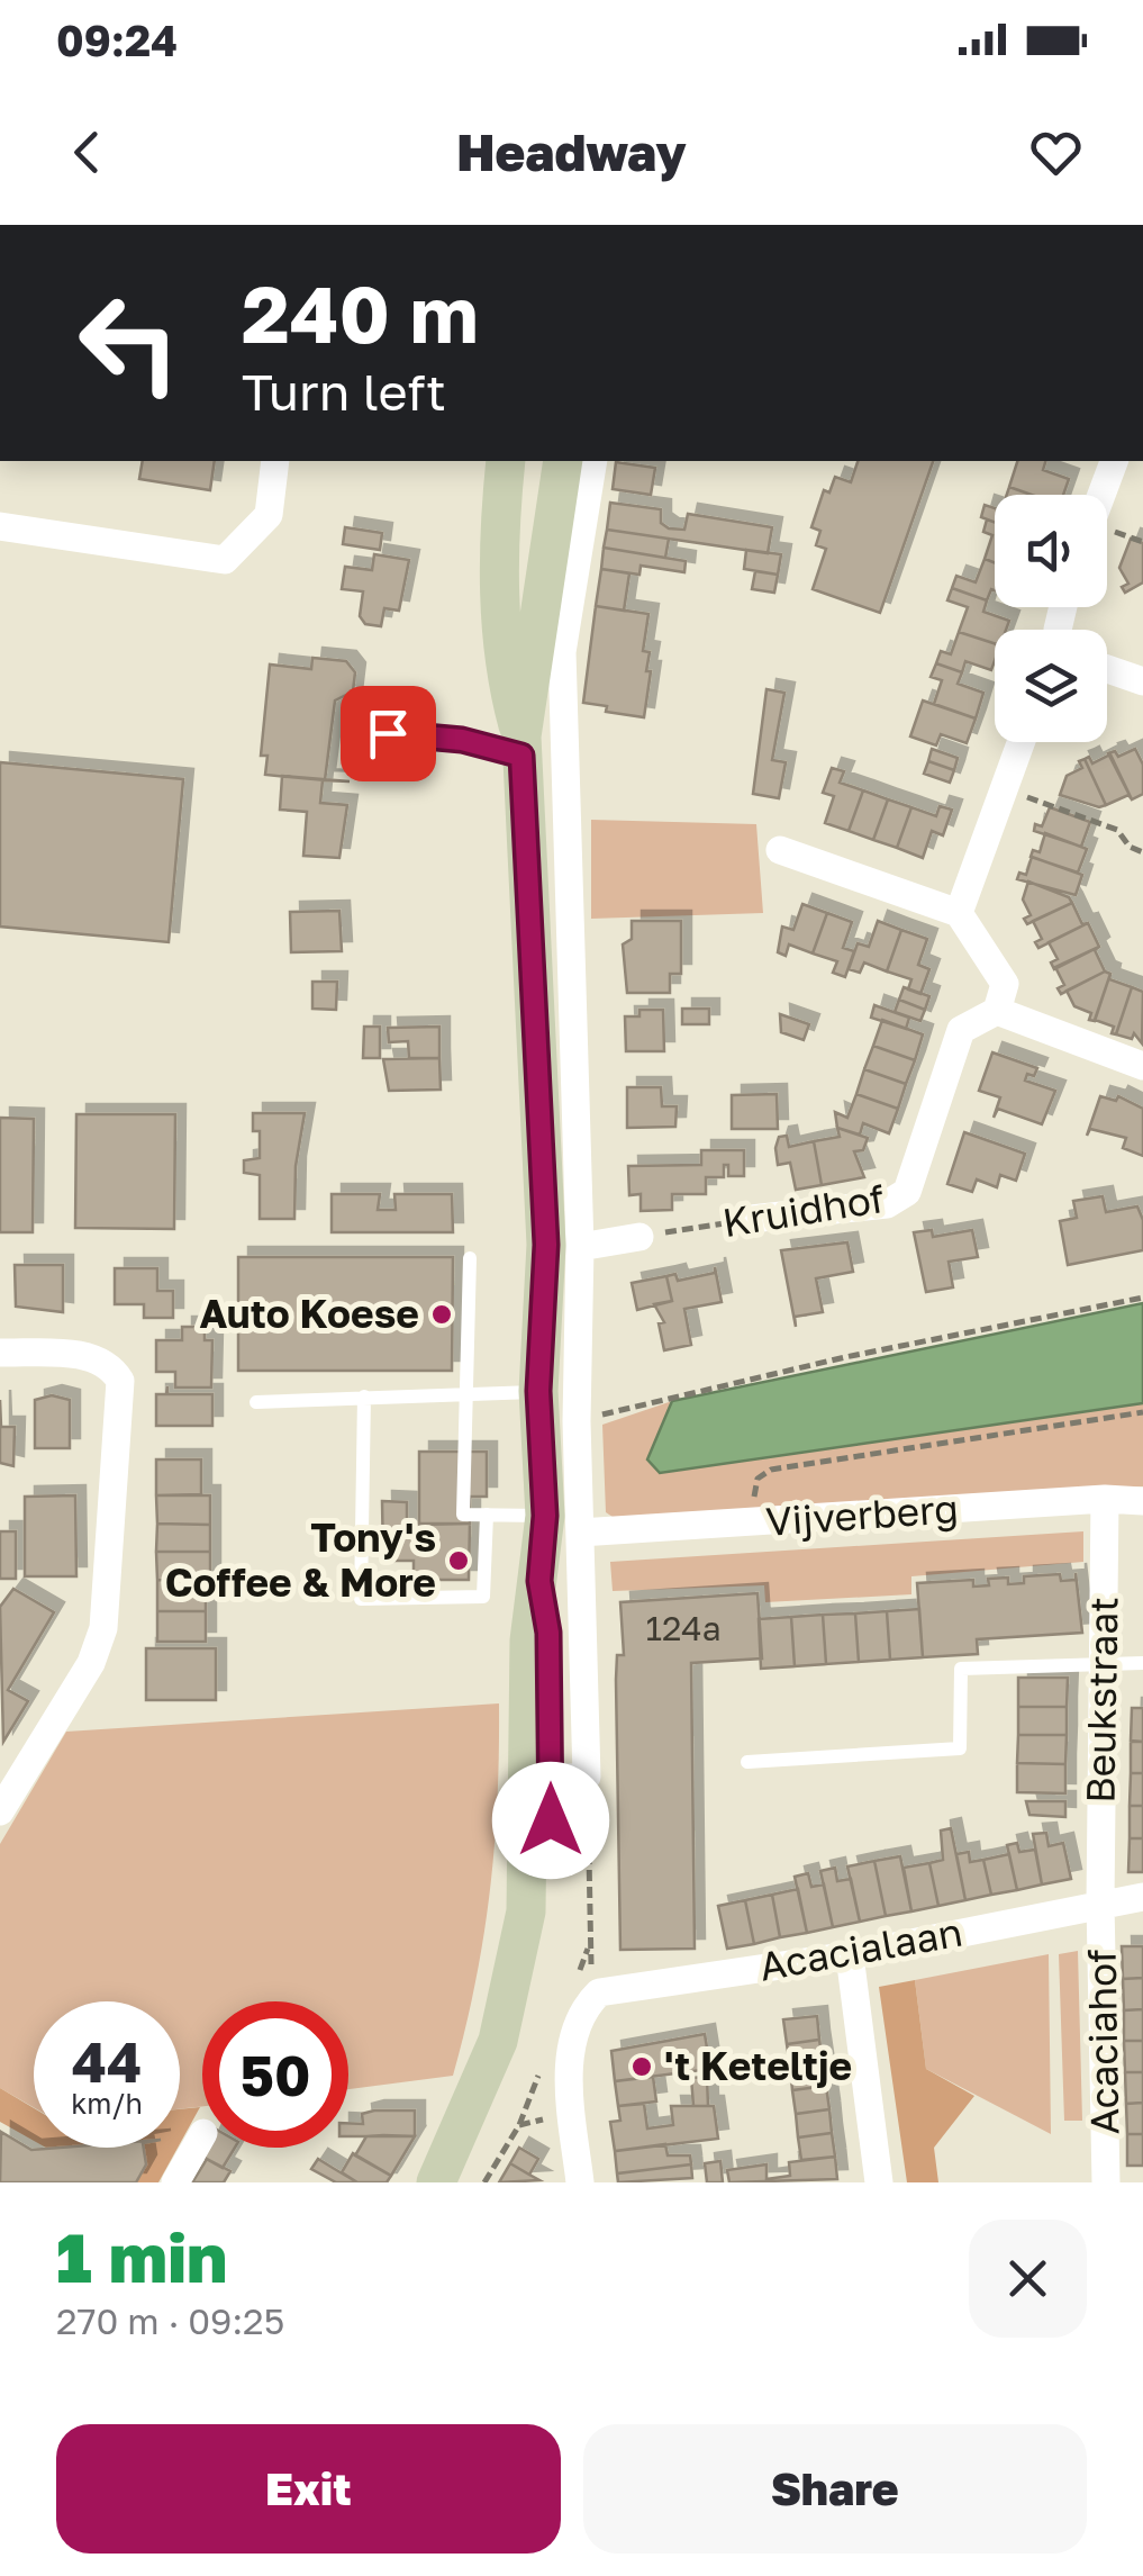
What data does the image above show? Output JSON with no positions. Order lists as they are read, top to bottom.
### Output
{
  "streets": {
    "street": [
      "Kruidhof",
      "Vijverberg",
      "Beukstraat",
      "Acacialaan",
      "Acaciahof"
    ]
  },
  "crossings": [
    ["Vijverberg", "Beukstraat"],
    ["Beukstraat", "Acacialaan"],
    ["Beukstraat", "Acaciahof"],
    ["Acacialaan", "Acaciahof"]
  ],
  "places": ["Auto Koese", "Tony's Coffee & More", "'t Keteltje"],
  "house_numbers": ["124a"],
  "page": {
    "status": "09:24",
    "header": "Headway",
    "turn": ["240 m", "Turn left"],
    "speed": "44 km/h",
    "limit": "50",
    "heading": ["1 min", "270 m · 09:25"],
    "buttons": ["Exit", "Share"]
  }
}
